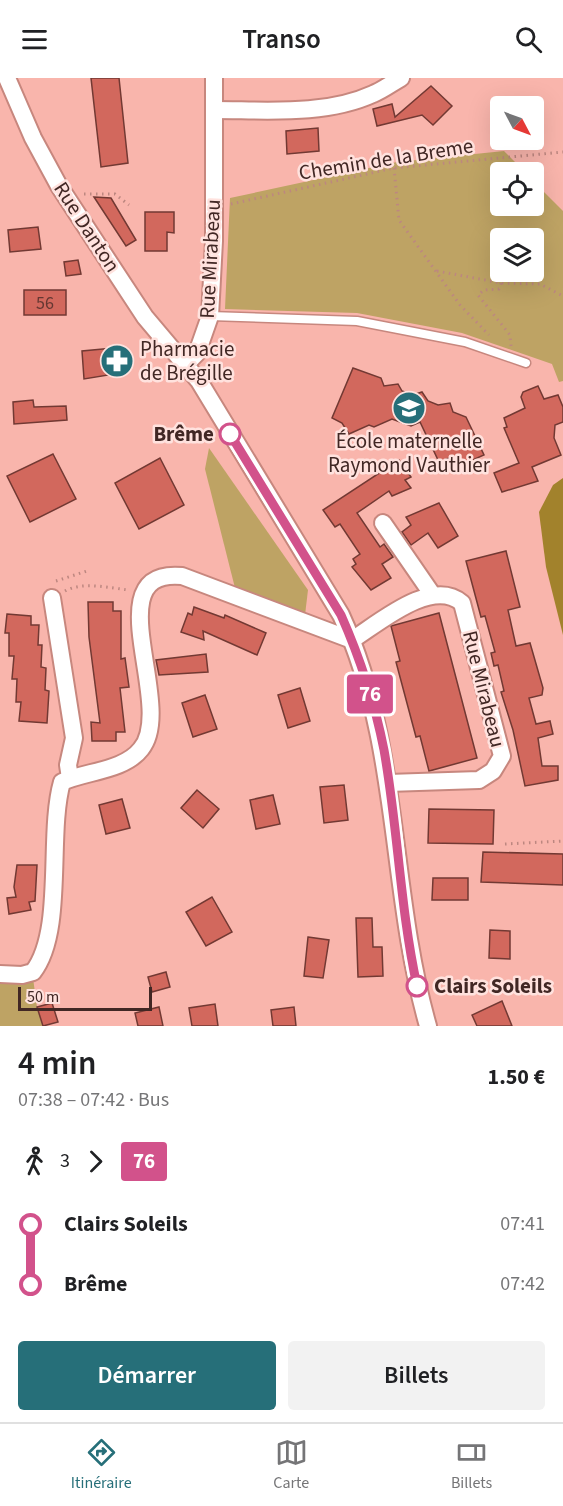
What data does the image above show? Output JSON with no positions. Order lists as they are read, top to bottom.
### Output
{
  "streets": {
    "street": ["Rue Danton", "Rue Mirabeau"],
    "path": ["Chemin de la Breme"]
  },
  "crossings": [
    ["Rue Danton", "Rue Mirabeau"]
  ],
  "places": {
    "pharmacy": ["Pharmacie de Brégille"],
    "school or university": ["École maternelle Raymond Vauthier"],
    "other": ["Brême", "Clairs Soleils"]
  },
  "lines": ["bus line 76"],
  "house_numbers": ["56"],
  "scale_bar": "50 m",
  "north": "bottom right",
  "page": {
    "header": "Transo",
    "on_map": "76",
    "scale": "50 m",
    "heading": ["4 min", "07:38 – 07:42 · Bus", "1.50 €"],
    "legs": ["3", "76"],
    "list": [
      {
        "name": "Clairs Soleils",
        "value": "07:41"
      },
      {
        "name": "Brême",
        "value": "07:42"
      }
    ],
    "buttons": ["Démarrer", "Billets"],
    "tabs": ["Itinéraire", "Carte", "Billets"]
  }
}
